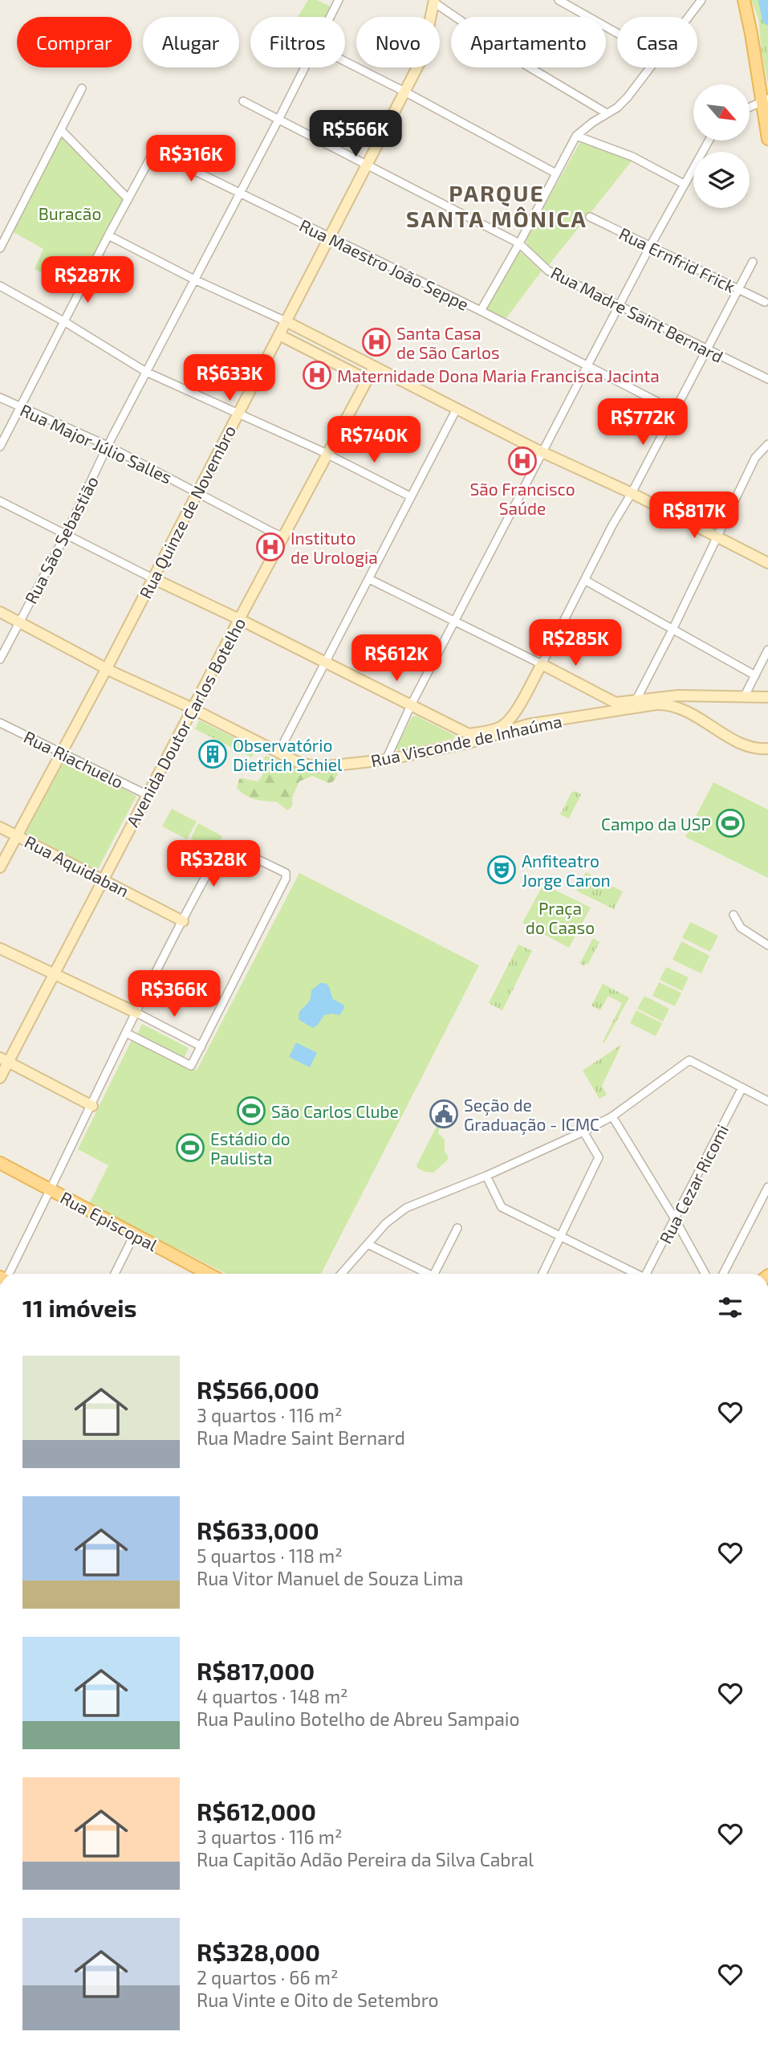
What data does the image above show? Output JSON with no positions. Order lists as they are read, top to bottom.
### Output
{
  "streets": {
    "main road": [
      "Rua Quinze de Novembro",
      "Avenida Doutor Carlos Botelho",
      "Rua Visconde de Inhaúma",
      "Rua Aquidaban",
      "Rua Episcopal"
    ],
    "street": [
      "Rua Ernfrid Frick",
      "Rua Maestro João Seppe",
      "Rua Madre Saint Bernard",
      "Rua Major Júlio Salles",
      "Rua São Sebastião",
      "Rua Riachuelo",
      "Rua Cezar Ricomi"
    ]
  },
  "crossings": [
    ["Rua Maestro João Seppe", "Rua Quinze de Novembro"],
    ["Rua Maestro João Seppe", "Rua São Sebastião"],
    ["Rua Madre Saint Bernard", "Rua Quinze de Novembro"],
    ["Rua Madre Saint Bernard", "Rua São Sebastião"],
    ["Rua Major Júlio Salles", "Rua Quinze de Novembro"],
    ["Rua Major Júlio Salles", "Rua São Sebastião"],
    ["Rua Major Júlio Salles", "Avenida Doutor Carlos Botelho"],
    ["Rua Quinze de Novembro", "Rua Visconde de Inhaúma"],
    ["Rua Quinze de Novembro", "Rua Riachuelo"],
    ["Rua Quinze de Novembro", "Rua Aquidaban"],
    ["Rua São Sebastião", "Rua Visconde de Inhaúma"],
    ["Avenida Doutor Carlos Botelho", "Rua Visconde de Inhaúma"],
    ["Avenida Doutor Carlos Botelho", "Rua Riachuelo"],
    ["Avenida Doutor Carlos Botelho", "Rua Aquidaban"]
  ],
  "districts": ["PARQUE SANTA MÔNICA"],
  "parks": ["Buracão", "Praça do Caaso"],
  "places": {
    "hospital": [
      "Santa Casa de São Carlos",
      "Maternidade Dona Maria Francisca Jacinta",
      "São Francisco Saúde",
      "Instituto de Urologia"
    ],
    "building": ["Observatório Dietrich Schiel"],
    "sports": ["Campo da USP", "São Carlos Clube", "Estádio do Paulista"],
    "theatre": ["Anfiteatro Jorge Caron"],
    "public building": ["Seção de Graduação - ICMC"]
  },
  "north": "bottom right",
  "page": {
    "chip": [
      "Comprar",
      "Alugar",
      "Filtros",
      "Novo",
      "Apartamento",
      "Casa"
    ],
    "price": [
      "R$566K",
      "R$316K",
      "R$287K",
      "R$633K",
      "R$772K",
      "R$740K",
      "R$817K",
      "R$285K",
      "R$612K",
      "R$328K",
      "R$366K"
    ],
    "heading": "11 imóveis",
    "list": [
      {
        "name": "R$566,000",
        "note": "3 quartos · 116 m² · Rua Madre Saint Bernard"
      },
      {
        "name": "R$633,000",
        "note": "5 quartos · 118 m² · Rua Vitor Manuel de Souza Lima"
      },
      {
        "name": "R$817,000",
        "note": "4 quartos · 148 m² · Rua Paulino Botelho de Abreu Sampaio"
      },
      {
        "name": "R$612,000",
        "note": "3 quartos · 116 m² · Rua Capitão Adão Pereira da Silva Cabral"
      },
      {
        "name": "R$328,000",
        "note": "2 quartos · 66 m² · Rua Vinte e Oito de Setembro"
      }
    ]
  }
}
